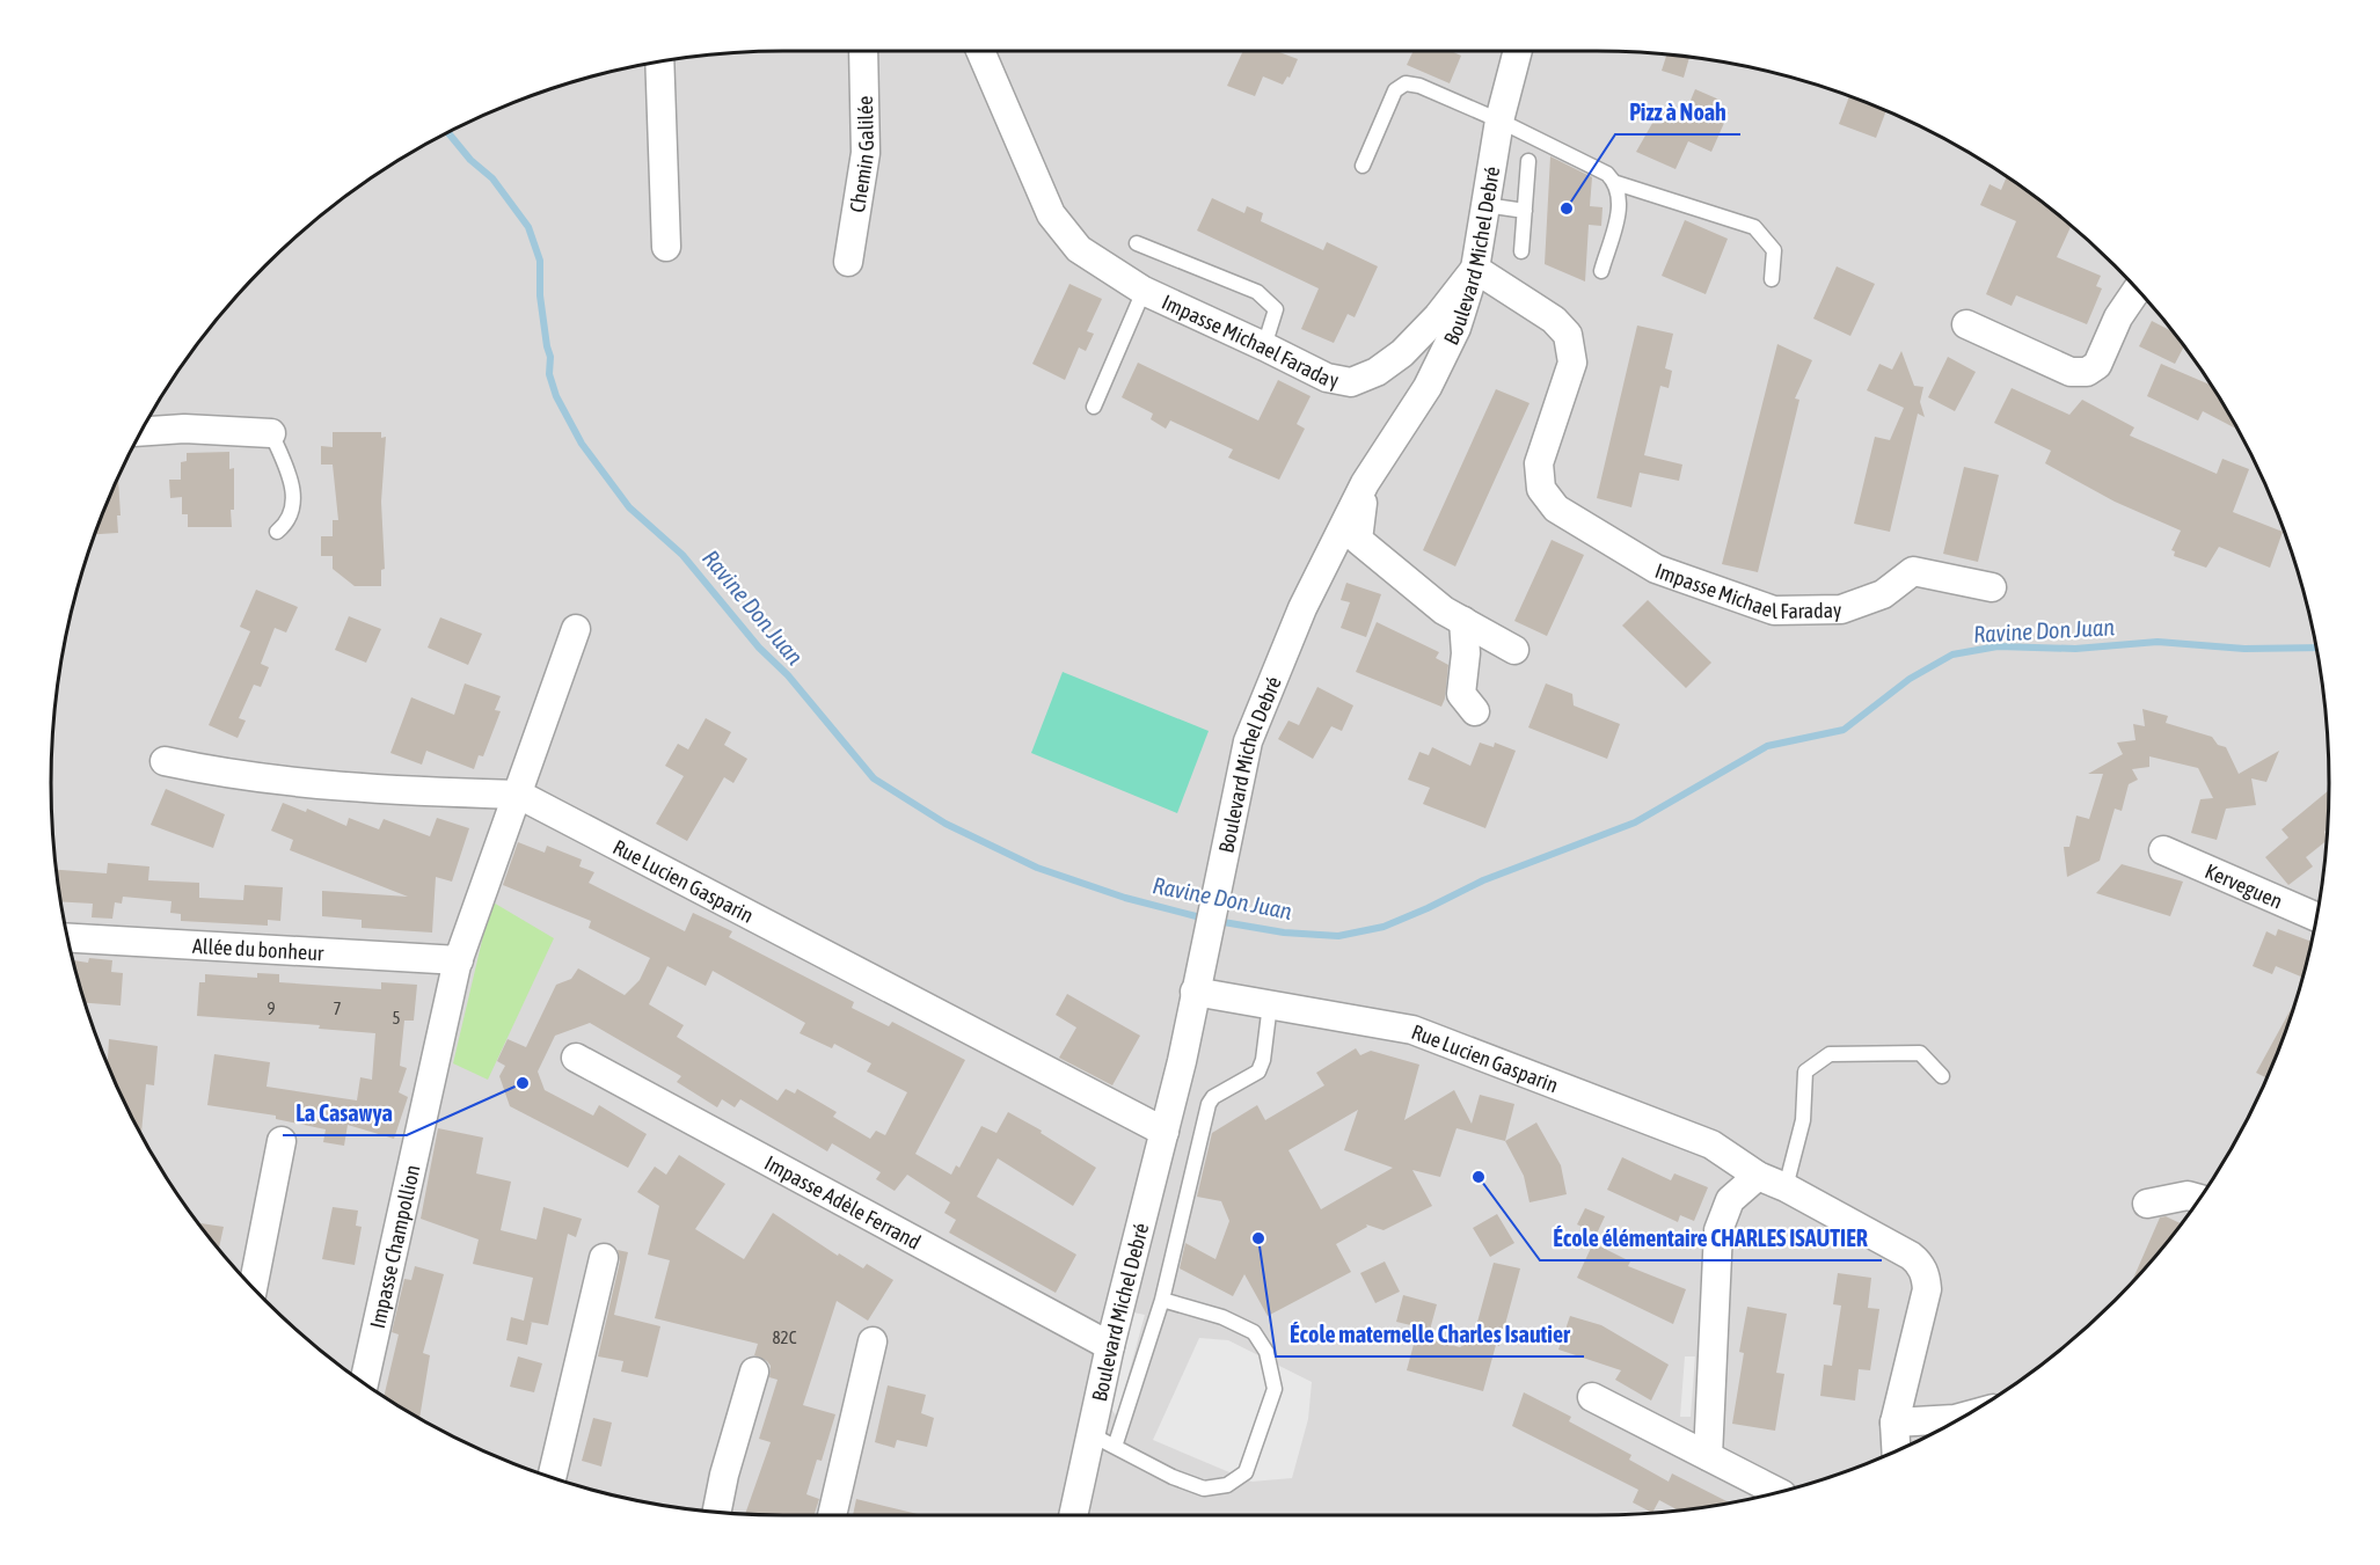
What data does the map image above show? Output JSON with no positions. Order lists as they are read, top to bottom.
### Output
{
  "streets": {
    "street": [
      "Chemin Galilée",
      "Boulevard Michel Debré",
      "Impasse Michael Faraday",
      "Rue Lucien Gasparin",
      "Kerveguen",
      "Allée du bonheur",
      "Impasse Adèle Ferrand",
      "Impasse Champollion"
    ]
  },
  "crossings": [
    ["Boulevard Michel Debré", "Impasse Michael Faraday"],
    ["Boulevard Michel Debré", "Rue Lucien Gasparin"],
    ["Boulevard Michel Debré", "Impasse Adèle Ferrand"],
    ["Allée du bonheur", "Impasse Champollion"]
  ],
  "water": ["Ravine Don Juan"],
  "places": [
    "Pizz à Noah",
    "La Casawya",
    "École élémentaire CHARLES ISAUTIER",
    "École maternelle Charles Isautier"
  ],
  "house_numbers": [
    "9",
    "7",
    "5",
    "82C"
  ]
}
